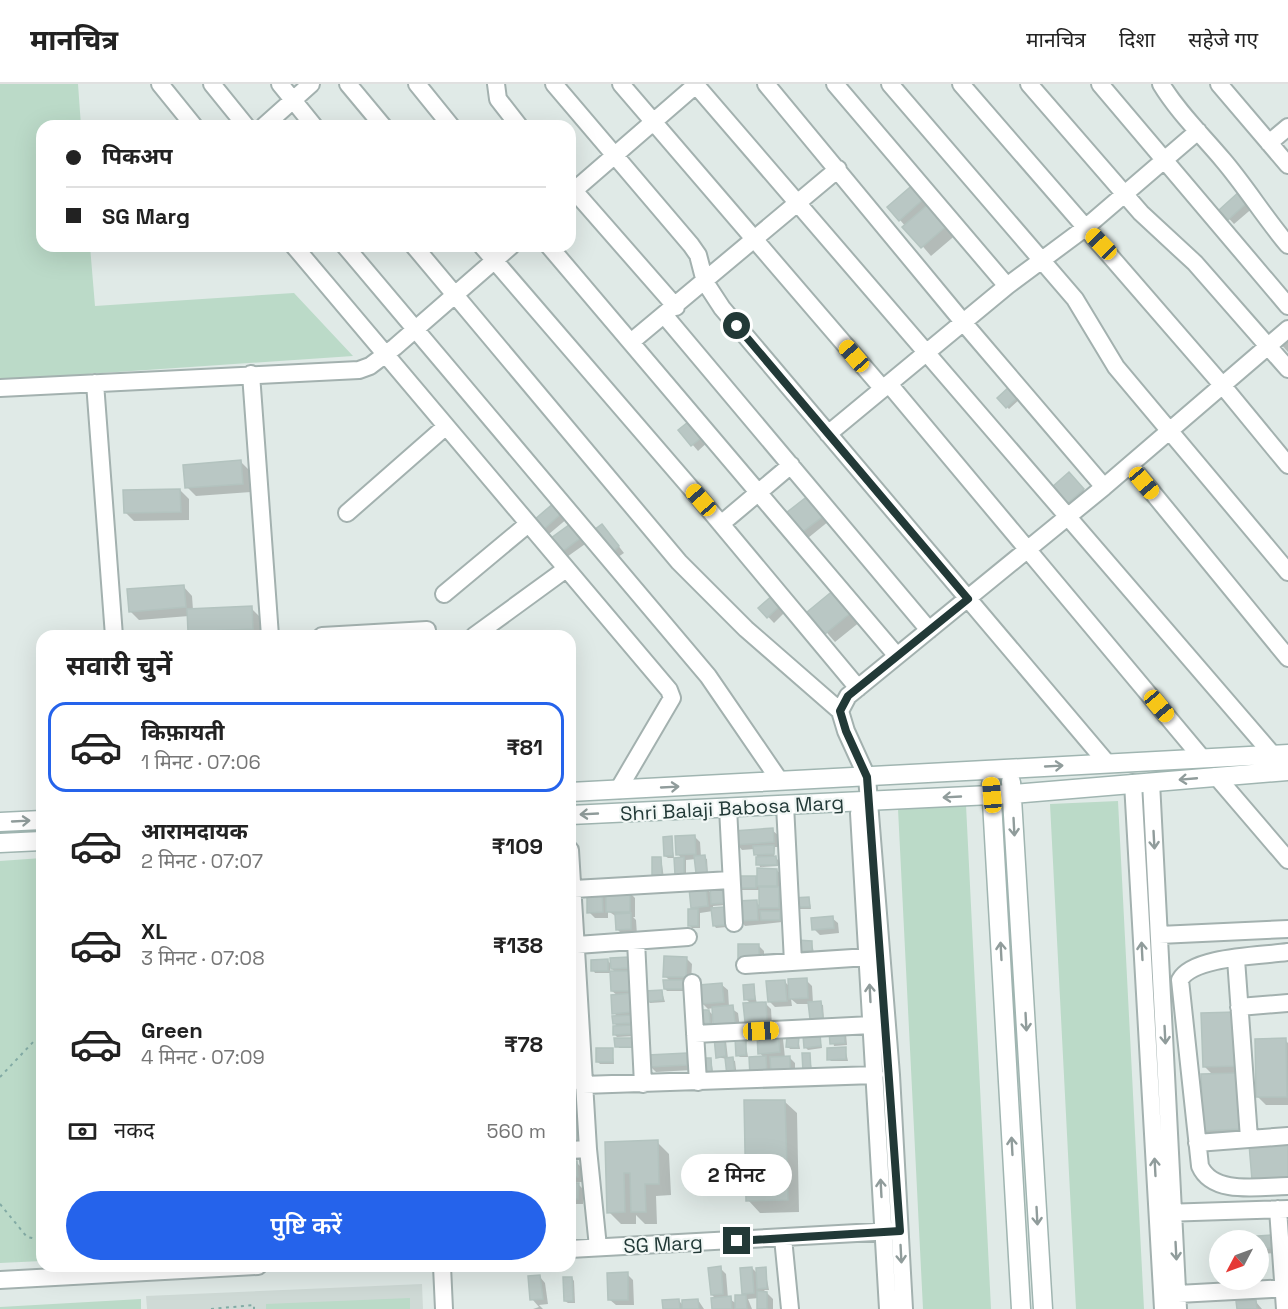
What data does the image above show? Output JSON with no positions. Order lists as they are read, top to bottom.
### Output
{
  "streets": {
    "street": ["Shri Balaji Babosa Marg", "SG Marg"]
  },
  "north": "bottom left",
  "page": {
    "header": "मानचित्र",
    "nav": ["मानचित्र", "दिशा", "सहेजे गए"],
    "banner": ["पिकअप", "SG Marg"],
    "heading": "सवारी चुनें",
    "list": [
      {
        "name": "किफ़ायती",
        "note": "1 मिनट · 07:06",
        "value": "₹81"
      },
      {
        "name": "आरामदायक",
        "note": "2 मिनट · 07:07",
        "value": "₹109"
      },
      {
        "name": "XL",
        "note": "3 मिनट · 07:08",
        "value": "₹138"
      },
      {
        "name": "Green",
        "note": "4 मिनट · 07:09",
        "value": "₹78"
      }
    ],
    "pay": ["नकद", "560 m"],
    "bubble": "2 मिनट",
    "buttons": "पुष्टि करें"
  }
}
